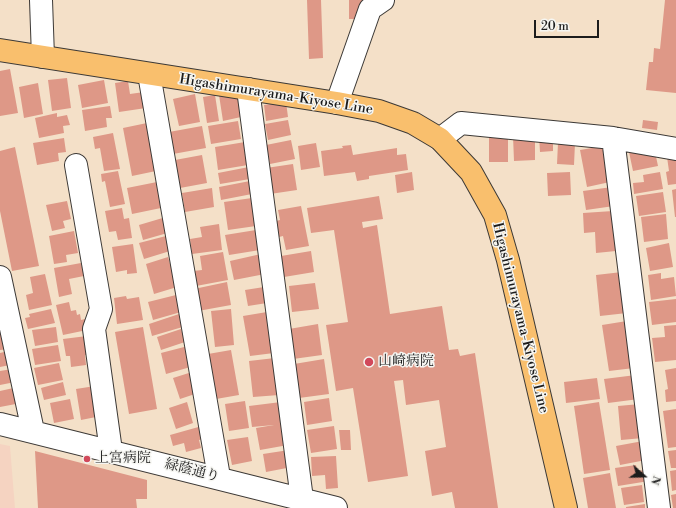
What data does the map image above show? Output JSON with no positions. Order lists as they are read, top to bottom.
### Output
{
  "streets": {
    "main road": ["Higashimurayama-Kiyose Line"],
    "street": ["緑蔭通り"]
  },
  "places": ["山崎病院", "上宮病院"],
  "scale_bar": "20 m",
  "north": "right"
}
